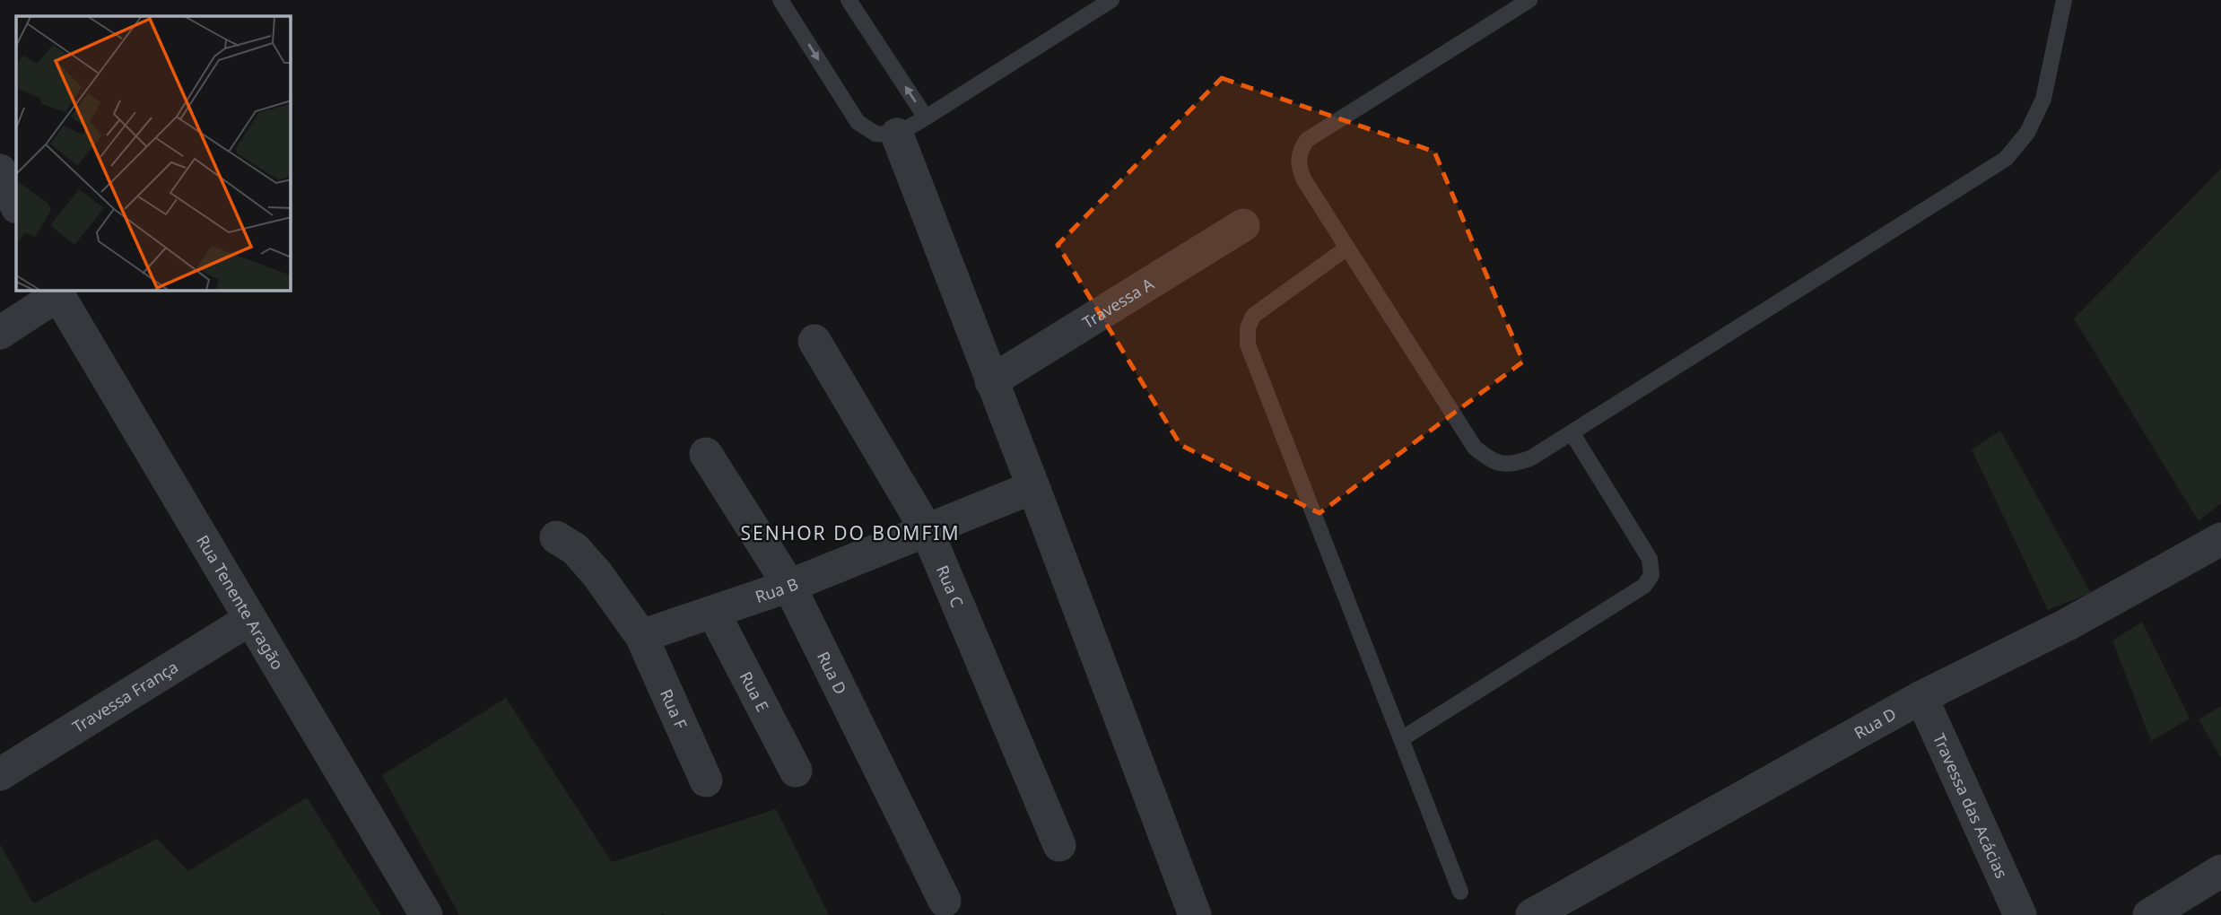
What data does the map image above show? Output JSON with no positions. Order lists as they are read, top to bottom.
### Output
{
  "streets": {
    "street": [
      "Travessa A",
      "Rua C",
      "Rua B",
      "Rua Tenente Aragão",
      "Rua D",
      "Rua E",
      "Travessa França",
      "Rua F",
      "Travessa das Acácias"
    ]
  },
  "crossings": [
    ["Rua C", "Rua B"],
    ["Rua B", "Rua D"],
    ["Rua B", "Rua E"],
    ["Rua B", "Rua F"],
    ["Rua Tenente Aragão", "Travessa França"],
    ["Rua D", "Travessa das Acácias"]
  ],
  "districts": ["SENHOR DO BOMFIM"]
}
